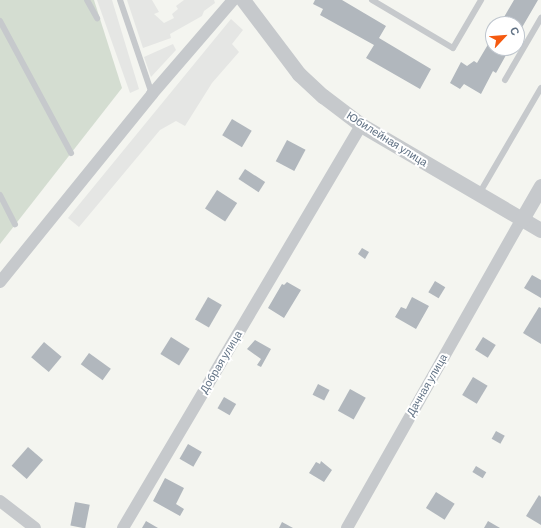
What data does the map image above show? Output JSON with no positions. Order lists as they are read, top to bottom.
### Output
{
  "streets": {
    "street": ["Юбилейная улица", "Добрая улица", "Дачная улица"]
  },
  "crossings": [
    ["Юбилейная улица", "Добрая улица"],
    ["Юбилейная улица", "Дачная улица"]
  ],
  "north": "top right"
}
